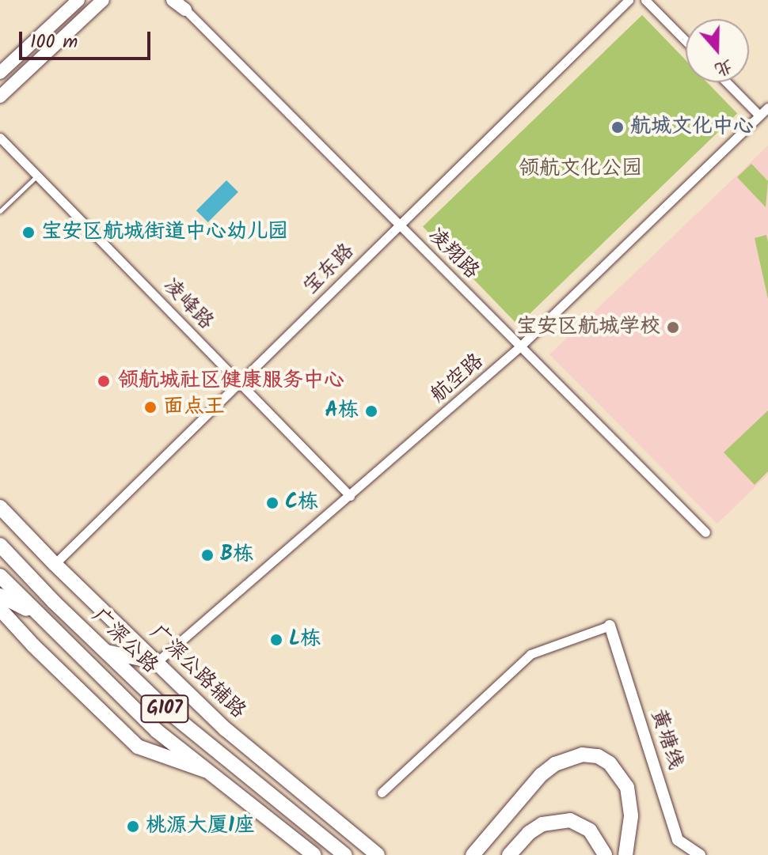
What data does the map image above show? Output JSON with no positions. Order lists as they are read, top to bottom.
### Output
{
  "streets": {
    "main road": ["广深公路", "广深公路辅路", "G107"],
    "street": [
      "凌翔路",
      "宝东路",
      "凌峰路",
      "航空路",
      "黄塘线"
    ]
  },
  "crossings": [
    ["凌翔路", "宝东路"],
    ["凌翔路", "航空路"],
    ["宝东路", "凌峰路"],
    ["宝东路", "广深公路辅路"],
    ["凌峰路", "航空路"],
    ["航空路", "广深公路辅路"]
  ],
  "parks": ["领航文化公园"],
  "places": [
    "航城文化中心",
    "宝安区航城街道中心幼儿园",
    "宝安区航城学校",
    "领航城社区健康服务中心",
    "面点王",
    "A栋",
    "C栋",
    "B栋",
    "L栋",
    "桃源大厦1座"
  ],
  "scale_bar": "100 m",
  "north": "bottom"
}
